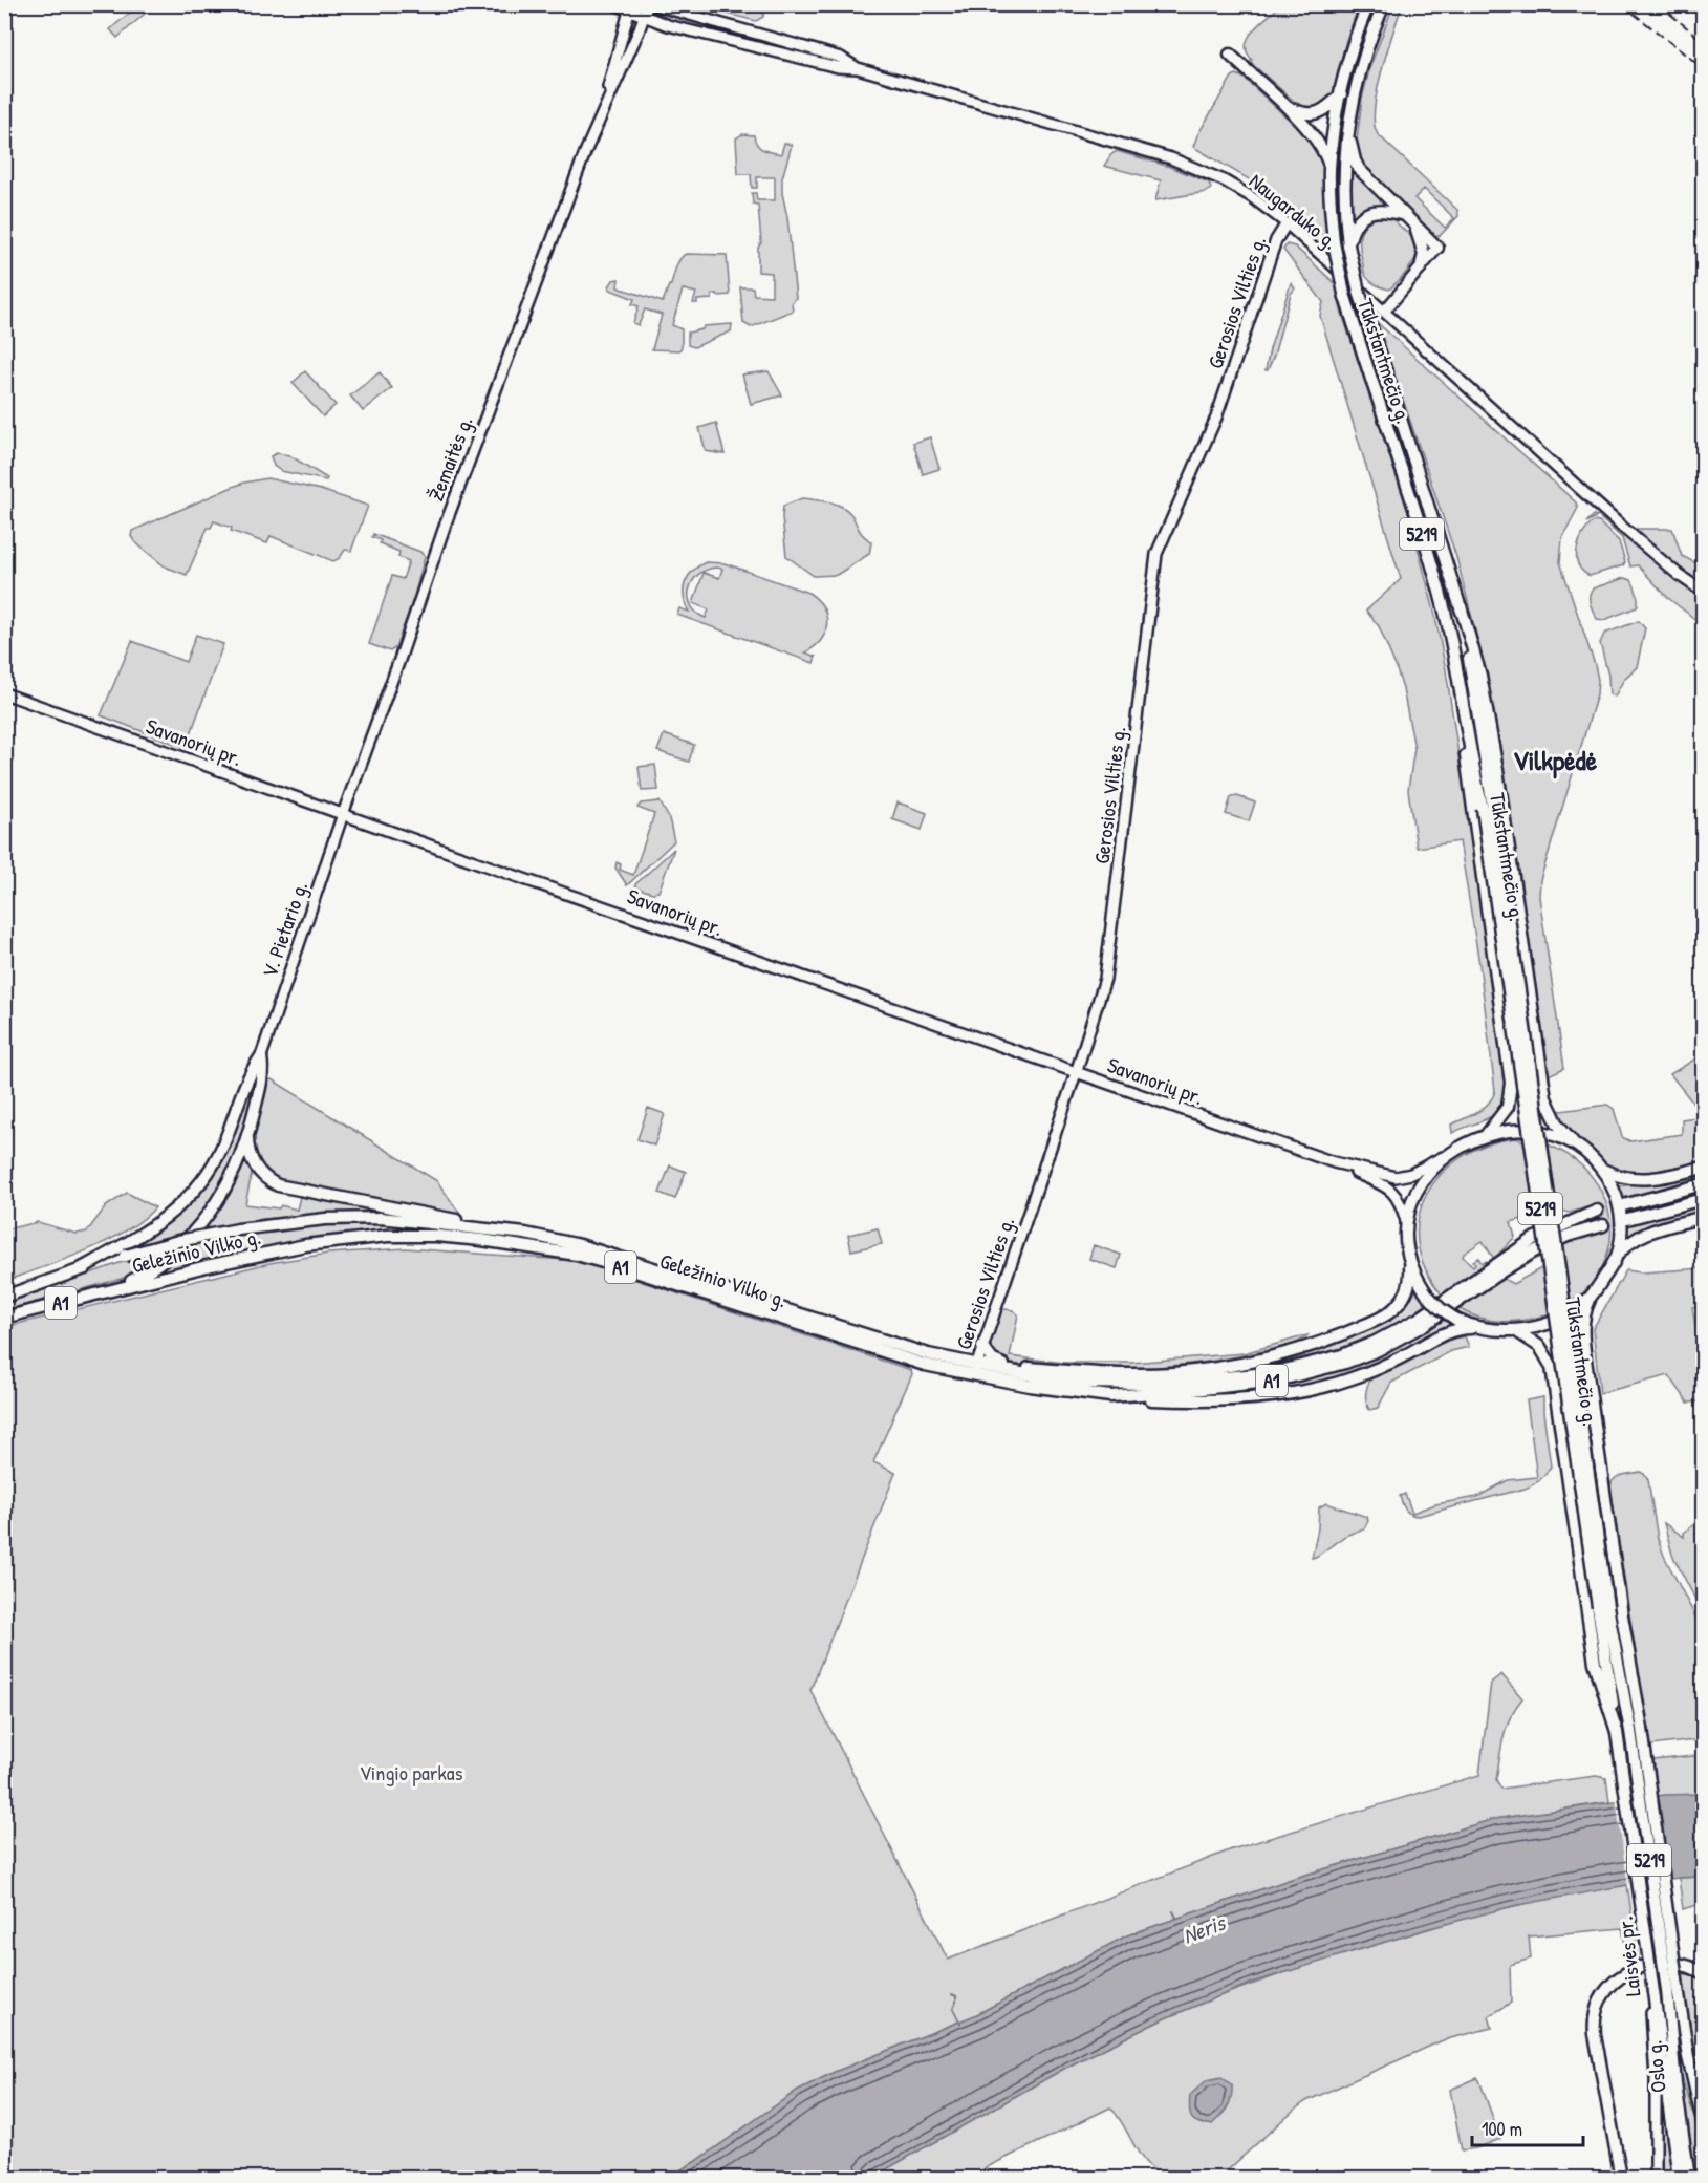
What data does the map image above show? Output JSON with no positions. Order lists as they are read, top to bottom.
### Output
{
  "streets": {
    "highway": [
      "Tūkstantmečio g.",
      "5219",
      "Geležinio Vilko g.",
      "A1",
      "Laisvės pr.",
      "Oslo g."
    ],
    "main road": [
      "Naugarduko g.",
      "Gerosios Vilties g.",
      "Žemaitės g.",
      "Savanorių pr.",
      "V. Pietario g."
    ]
  },
  "crossings": [
    ["Naugarduko g.", "Gerosios Vilties g."],
    ["Naugarduko g.", "Žemaitės g."],
    ["Gerosios Vilties g.", "Savanorių pr."],
    ["Gerosios Vilties g.", "Geležinio Vilko g."],
    ["Tūkstantmečio g.", "Laisvės pr."],
    ["Žemaitės g.", "Savanorių pr."],
    ["Žemaitės g.", "V. Pietario g."],
    ["Savanorių pr.", "V. Pietario g."],
    ["Geležinio Vilko g.", "A1"],
    ["Laisvės pr.", "Oslo g."]
  ],
  "districts": ["Vilkpėdė"],
  "water": ["Neris"],
  "parks": ["Vingio parkas"],
  "scale_bar": "100 m"
}
